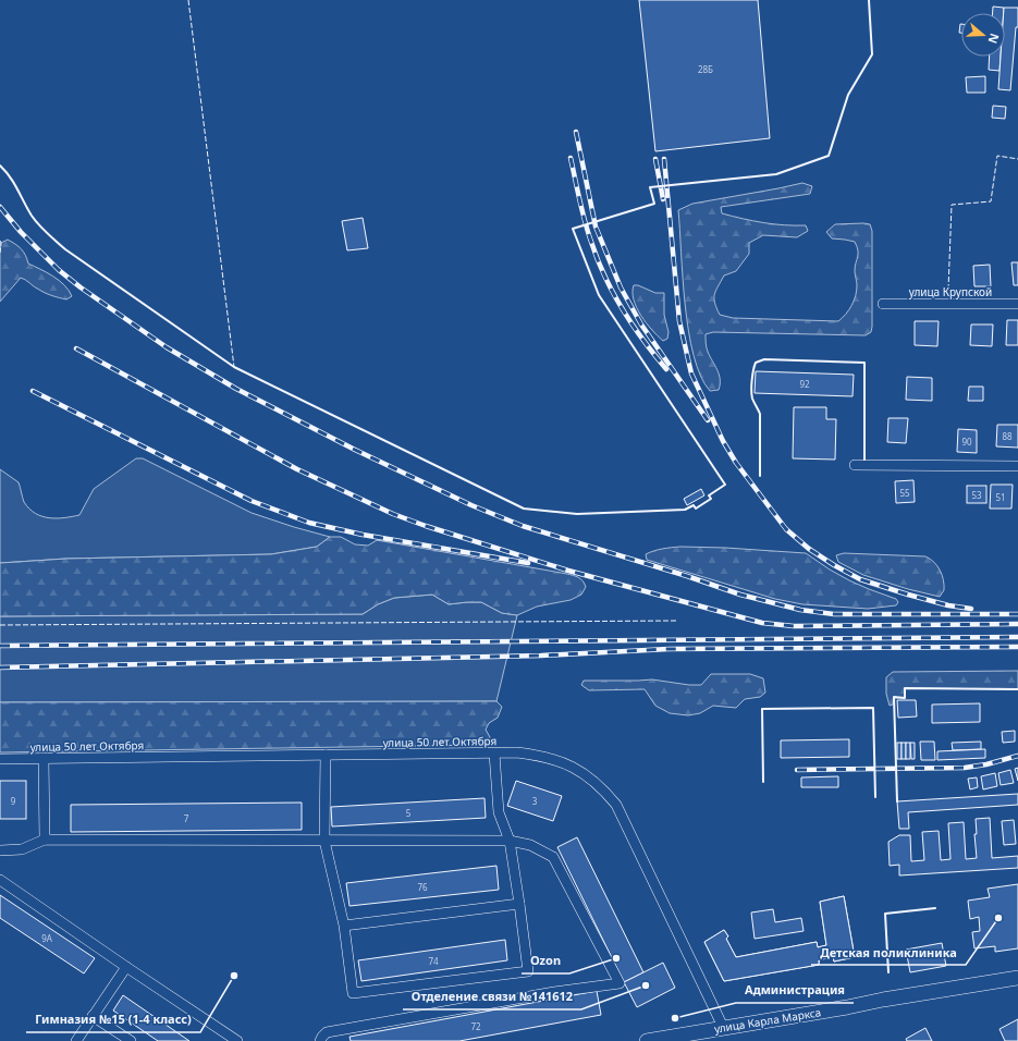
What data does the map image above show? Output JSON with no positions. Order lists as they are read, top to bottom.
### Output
{
  "streets": {
    "street": ["улица Крупской", "улица 50 лет Октября", "улица Карла Маркса"]
  },
  "crossings": [
    ["улица 50 лет Октября", "улица Карла Маркса"]
  ],
  "places": [
    "Детская поликлиника",
    "Ozon",
    "Гимназия №15 (1-4 класс)",
    "Отделение связи №141612",
    "Администрация"
  ],
  "house_numbers": [
    "28Б",
    "92",
    "88",
    "90",
    "55",
    "53",
    "51",
    "9",
    "3",
    "5",
    "7",
    "76",
    "9А",
    "74",
    "72"
  ],
  "north": "right"
}
